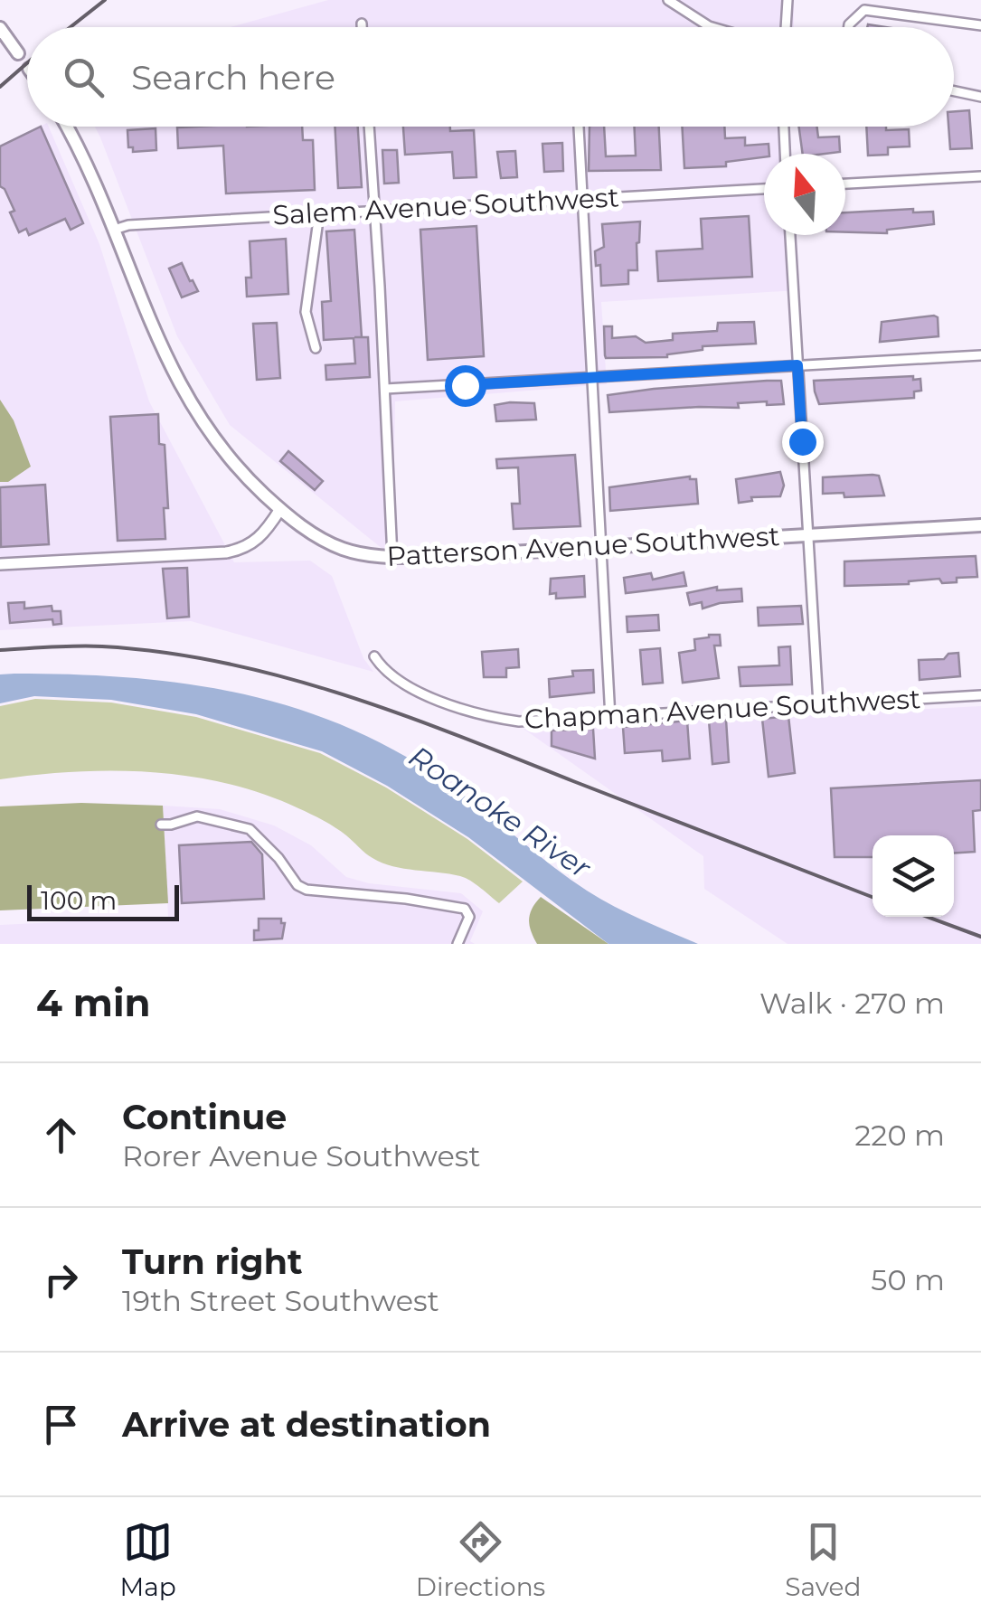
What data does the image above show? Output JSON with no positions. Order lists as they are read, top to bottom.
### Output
{
  "streets": {
    "main road": ["Patterson Avenue Southwest"],
    "street": ["Salem Avenue Southwest", "Chapman Avenue Southwest"]
  },
  "crossings": [
    ["Salem Avenue Southwest", "Patterson Avenue Southwest"]
  ],
  "water": ["Roanoke River"],
  "scale_bar": "100 m",
  "north": "top",
  "page": {
    "search": "Search here",
    "scale": "100 m",
    "heading": ["4 min", "Walk · 270 m"],
    "list": [
      ["Continue", "Rorer Avenue Southwest", "220 m"],
      ["Turn right", "19th Street Southwest", "50 m"],
      "Arrive at destination"
    ],
    "nav": ["Map", "Directions", "Saved"]
  }
}
